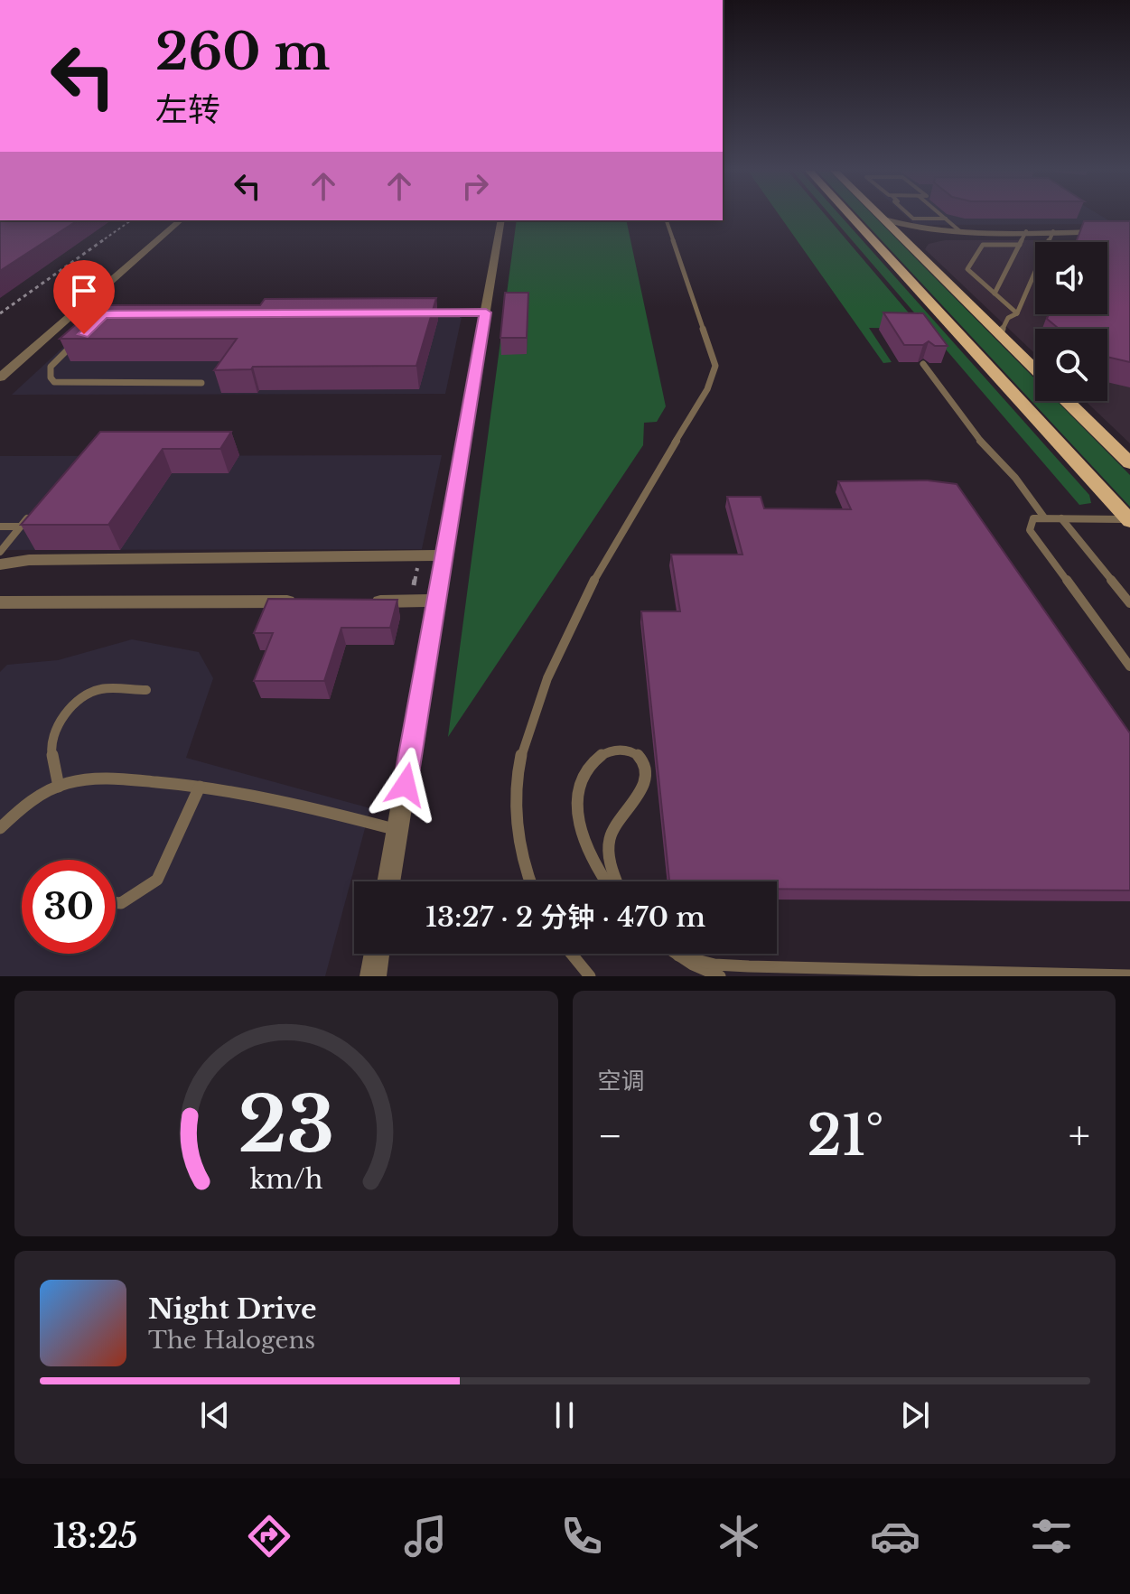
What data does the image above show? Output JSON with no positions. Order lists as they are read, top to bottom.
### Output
{
  "page": {
    "turn": ["260 m", "左转"],
    "limit": "30",
    "trip": "13:27 · 2 分钟 · 470 m",
    "tile": "空调",
    "heat": ["−", "21°", "+"],
    "song": ["Night Drive", "The Halogens"],
    "tabs": "13:25",
    "gauge": ["23", "km/h"]
  }
}
